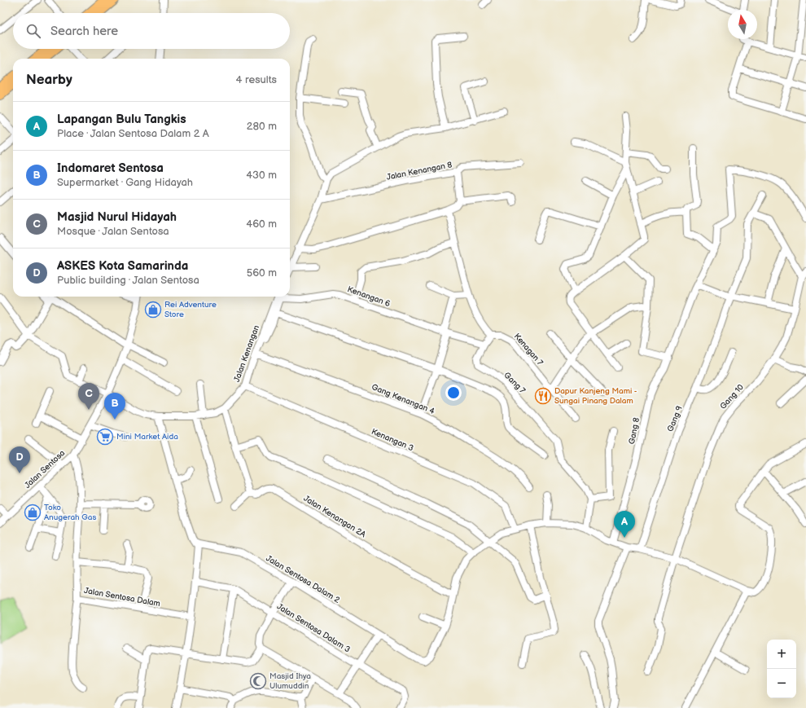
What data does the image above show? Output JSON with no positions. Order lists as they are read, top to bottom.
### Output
{
  "streets": {
    "street": [
      "Jalan Kenangan 8",
      "Kenangan 6",
      "Kenagan 7",
      "Jalan Kenangan",
      "Gang 7",
      "Gang 10",
      "Gang Kenangan 4",
      "Gang 9",
      "Gang 8",
      "Kenangan 3",
      "Jalan Sentosa",
      "Jalan Kenangan 2A",
      "Jalan Sentosa Dalam 2",
      "Jalan Sentosa Dalam",
      "Jalan Sentosa Dalam 3"
    ]
  },
  "crossings": [
    ["Kenangan 6", "Jalan Kenangan"],
    ["Kenangan 6", "Gang 7"],
    ["Jalan Kenangan", "Gang Kenangan 4"],
    ["Jalan Kenangan", "Kenangan 3"],
    ["Jalan Kenangan", "Jalan Sentosa"],
    ["Jalan Sentosa", "Jalan Sentosa Dalam"]
  ],
  "places": {
    "shop": ["Rei Adventure Store", "Toko Anugerah Gas"],
    "restaurant": ["Dapur Kanjeng Mami - Sungai Pinang Dalam"],
    "supermarket": ["Mini Market Aida"],
    "mosque": ["Masjid Ihya Ulumuddin"]
  },
  "north": "top",
  "page": {
    "search": "Search here",
    "heading": ["Nearby", "4 results"],
    "list": [
      {
        "mark": "A",
        "name": "Lapangan Bulu Tangkis",
        "note": "Place · Jalan Sentosa Dalam 2 A",
        "value": "280 m"
      },
      {
        "mark": "B",
        "name": "Indomaret Sentosa",
        "note": "Supermarket · Gang Hidayah",
        "value": "430 m"
      },
      {
        "mark": "C",
        "name": "Masjid Nurul Hidayah",
        "note": "Mosque · Jalan Sentosa",
        "value": "460 m"
      },
      {
        "mark": "D",
        "name": "ASKES Kota Samarinda",
        "note": "Public building · Jalan Sentosa",
        "value": "560 m"
      }
    ],
    "pins": [
      "C",
      "B",
      "D",
      "A"
    ],
    "map_buttons": ["+", "−"]
  }
}
